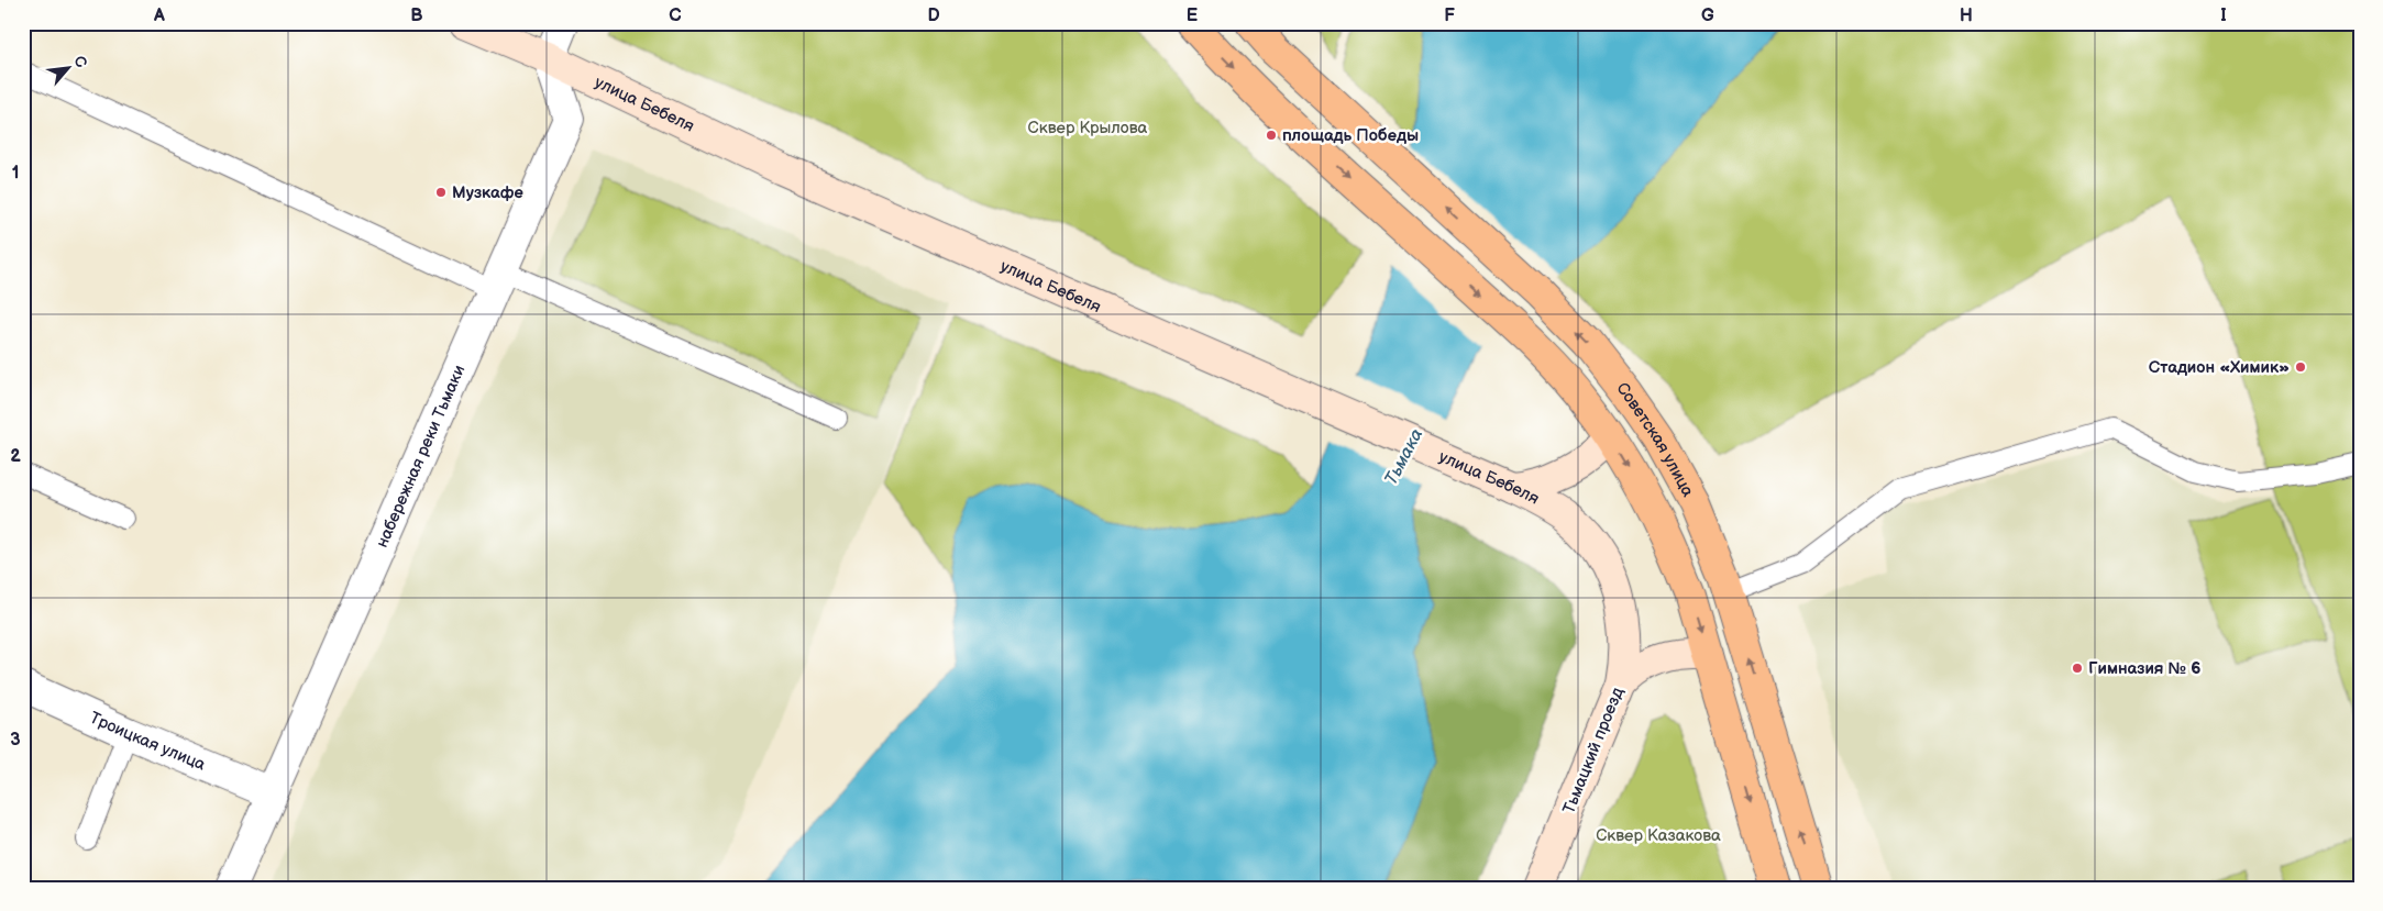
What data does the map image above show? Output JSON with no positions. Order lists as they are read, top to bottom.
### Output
{
  "streets": {
    "main road": ["Советская улица"],
    "street": [
      "улица Бебеля",
      "набережная реки Тьмаки",
      "Троицкая улица",
      "Тьмацкий проезд"
    ]
  },
  "crossings": [
    ["улица Бебеля", "набережная реки Тьмаки"],
    ["улица Бебеля", "Тьмацкий проезд"],
    ["набережная реки Тьмаки", "Троицкая улица"]
  ],
  "water": ["Тьмака"],
  "parks": ["Сквер Крылова", "Сквер Казакова"],
  "places": [
    "площадь Победы",
    "Музкафе",
    "Стадион «Химик»",
    "Гимназия № 6"
  ],
  "north": "top right",
  "grid": {
    "columns": [
      "A",
      "B",
      "C",
      "D",
      "E",
      "F",
      "G",
      "H",
      "I"
    ],
    "rows": ["1", "2", "3"]
  }
}
